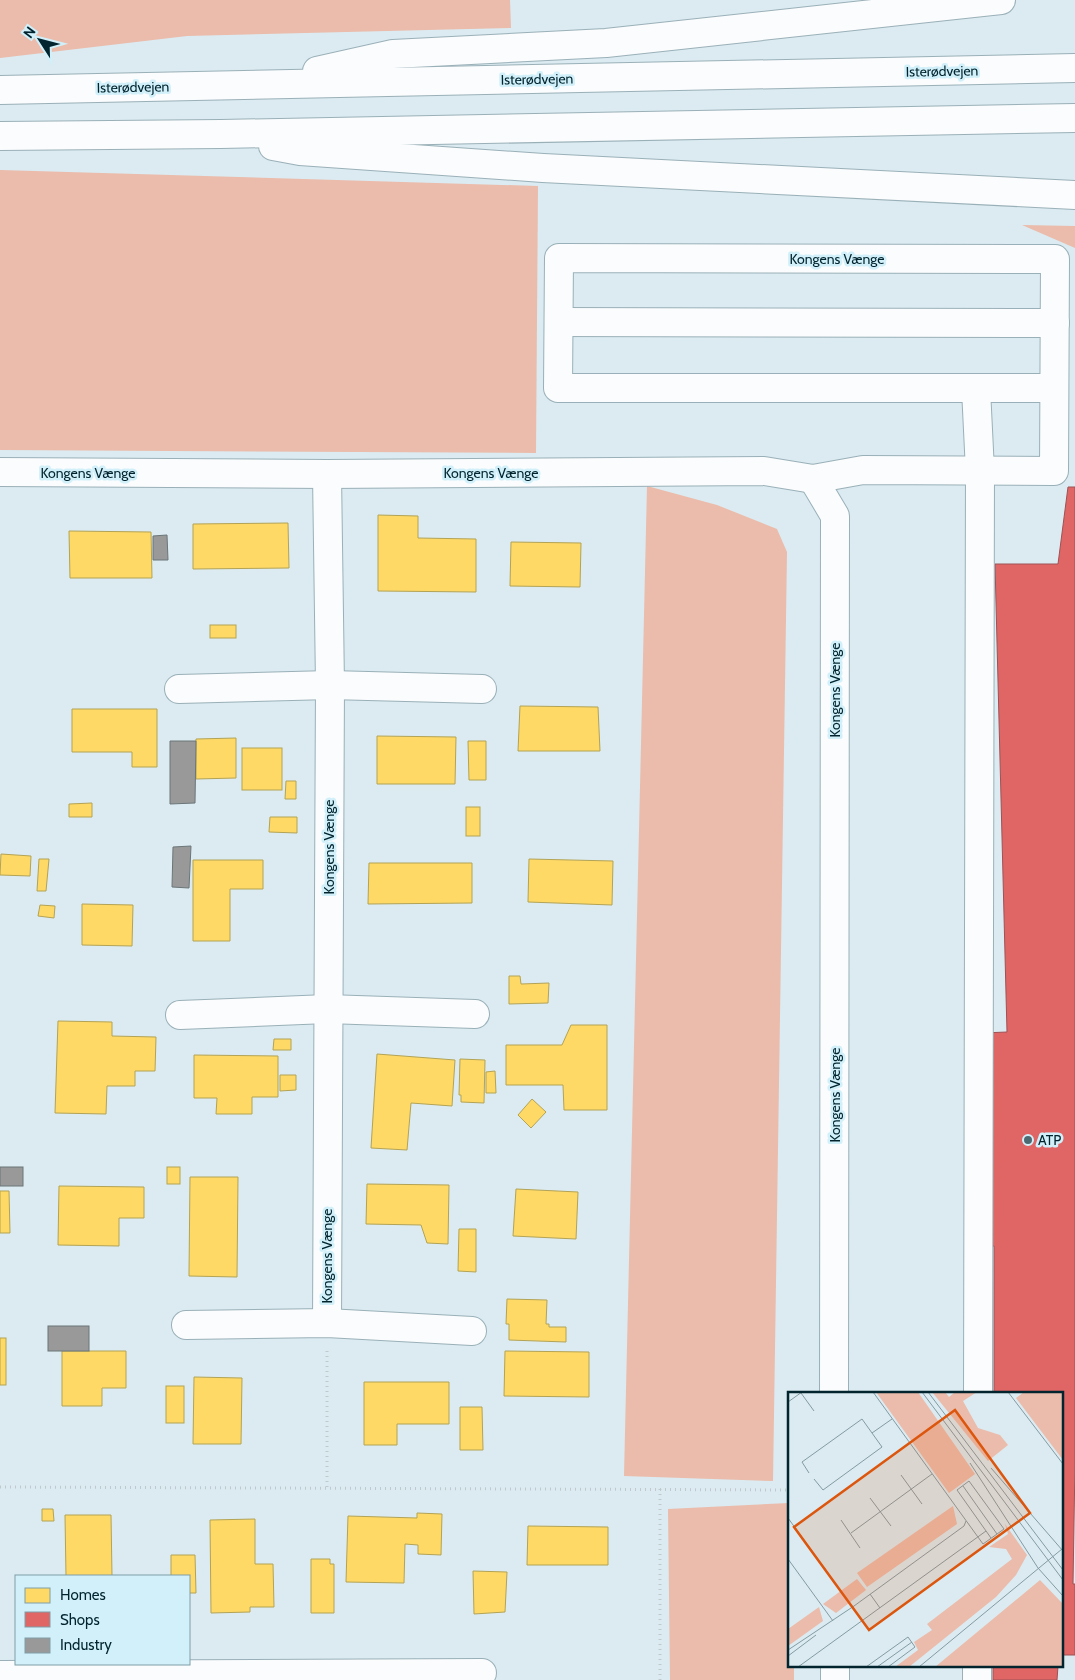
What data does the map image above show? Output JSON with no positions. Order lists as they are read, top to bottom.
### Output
{
  "streets": {
    "main road": ["Isterødvejen", "Kongens Vænge"]
  },
  "places": ["ATP"],
  "legend": ["Homes", "Shops", "Industry"],
  "north": "top left"
}
